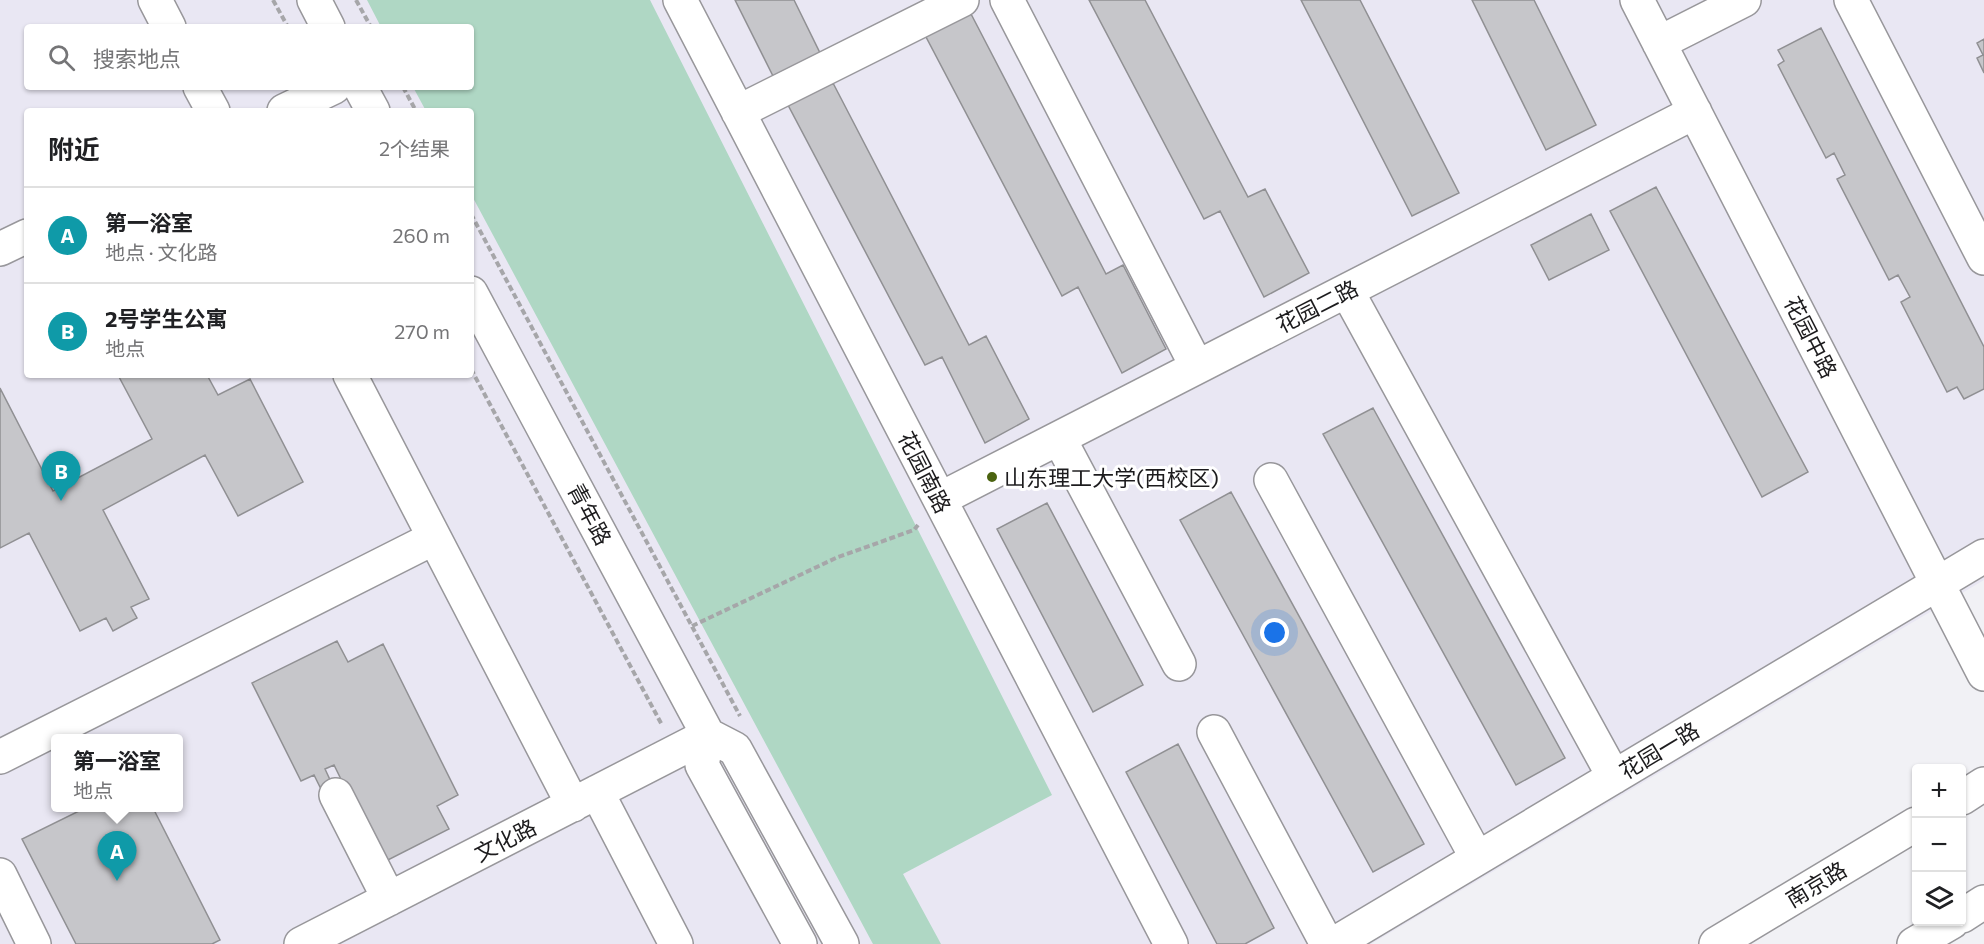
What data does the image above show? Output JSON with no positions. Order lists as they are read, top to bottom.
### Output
{
  "streets": {
    "street": [
      "花园二路",
      "花园中路",
      "花园南路",
      "青年路",
      "花园一路",
      "文化路",
      "南京路"
    ]
  },
  "crossings": [
    ["花园二路", "花园中路"],
    ["花园二路", "花园南路"],
    ["花园中路", "花园一路"],
    ["青年路", "文化路"]
  ],
  "places": ["山东理工大学(西校区)"],
  "page": {
    "search": "搜索地点",
    "heading": ["附近", "2个结果"],
    "list": [
      {
        "mark": "A",
        "name": "第一浴室",
        "note": "地点 · 文化路",
        "value": "260 m"
      },
      {
        "mark": "B",
        "name": "2号学生公寓",
        "note": "地点",
        "value": "270 m"
      }
    ],
    "pins": ["B", "A"],
    "popup": ["第一浴室", "地点"],
    "map_buttons": ["+", "−"]
  }
}
